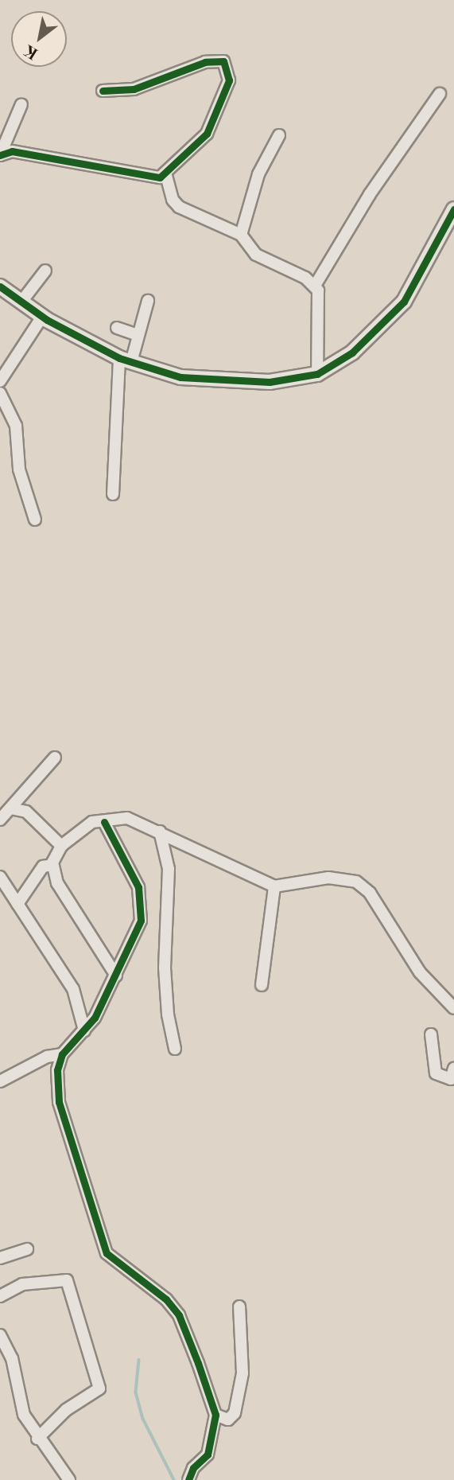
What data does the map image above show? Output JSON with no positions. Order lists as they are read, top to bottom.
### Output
{
  "north": "bottom left"
}
